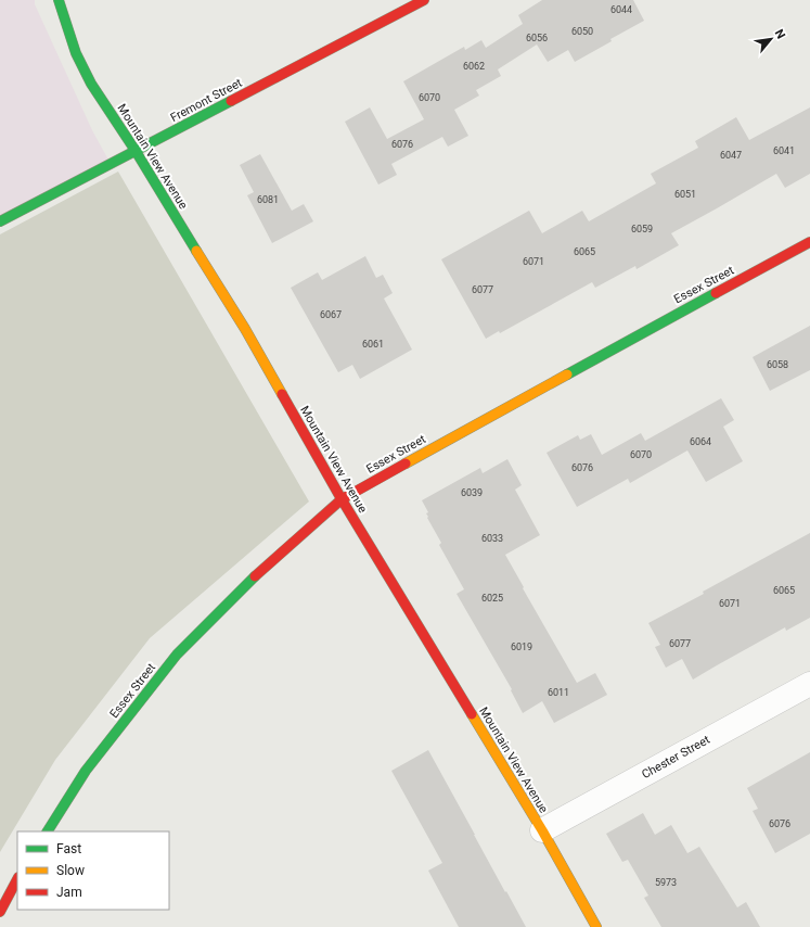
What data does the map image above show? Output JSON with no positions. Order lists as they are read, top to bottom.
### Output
{
  "streets": {
    "street": [
      "Fremont Street",
      "Mountain View Avenue",
      "Essex Street",
      "Chester Street"
    ]
  },
  "crossings": [
    ["Fremont Street", "Mountain View Avenue"],
    ["Mountain View Avenue", "Essex Street"],
    ["Mountain View Avenue", "Chester Street"]
  ],
  "house_numbers": [
    "6044",
    "6050",
    "6056",
    "6062",
    "6070",
    "6076",
    "6041",
    "6047",
    "6051",
    "6081",
    "6059",
    "6065",
    "6071",
    "6077",
    "6067",
    "6061",
    "6058",
    "6064",
    "6070",
    "6076",
    "6039",
    "6033",
    "6065",
    "6025",
    "6071",
    "6077",
    "6019",
    "6011",
    "6076",
    "5973"
  ],
  "legend": ["Fast", "Slow", "Jam"],
  "north": "top right"
}
